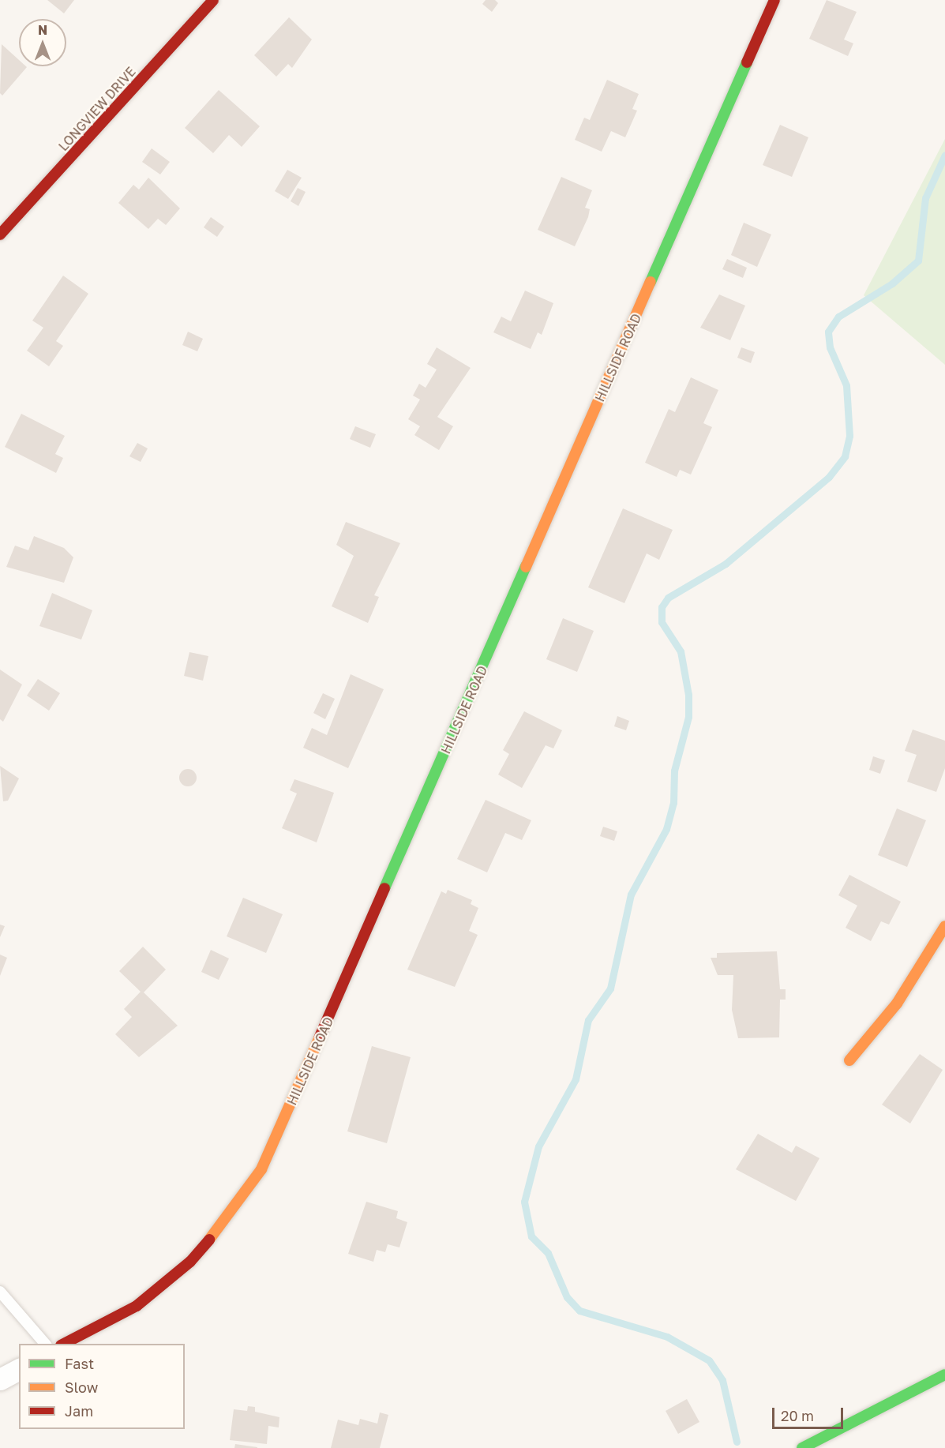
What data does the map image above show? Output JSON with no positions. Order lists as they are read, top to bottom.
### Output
{
  "streets": {
    "street": ["LONGVIEW DRIVE", "HILLSIDE ROAD"]
  },
  "legend": ["Fast", "Slow", "Jam"],
  "scale_bar": "20 m",
  "north": "top"
}
